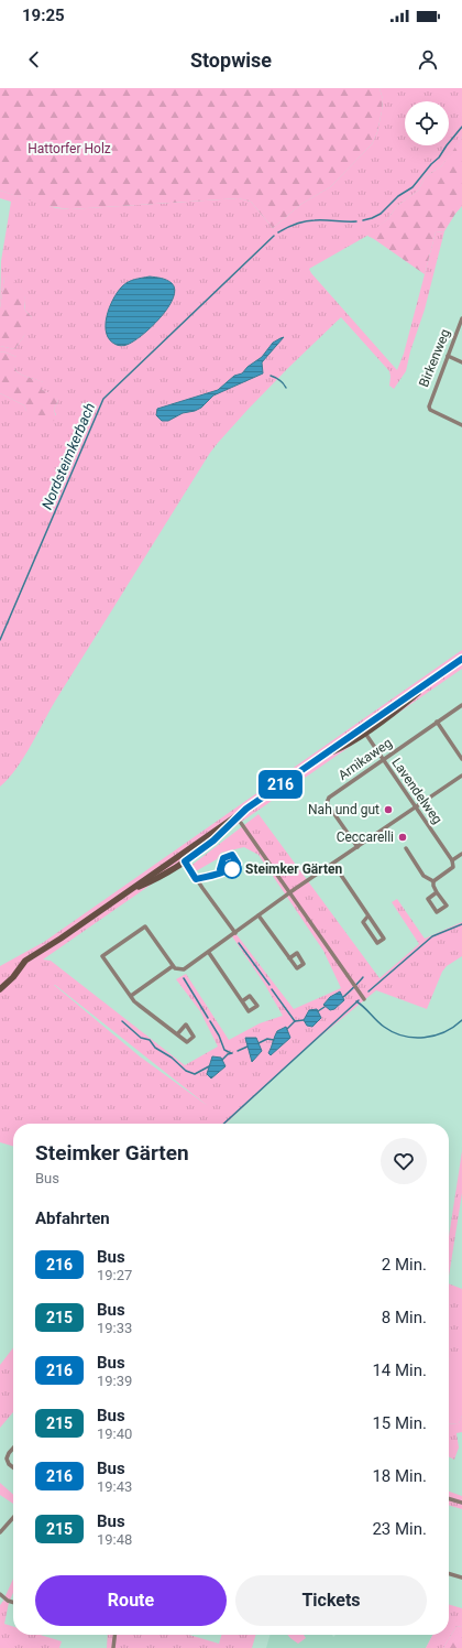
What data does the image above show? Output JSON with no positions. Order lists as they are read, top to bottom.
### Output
{
  "streets": {
    "street": ["Birkenweg", "Arnikaweg", "Lavendelweg"]
  },
  "crossings": [
    ["Arnikaweg", "Lavendelweg"]
  ],
  "water": ["Nordsteimkerbach"],
  "parks": ["Hattorfer Holz"],
  "places": ["Nah und gut", "Ceccarelli", "Steimker Gärten"],
  "lines": ["bus line 216"],
  "page": {
    "status": "19:25",
    "header": "Stopwise",
    "on_map": "216",
    "heading": [
      ["Steimker Gärten", "Bus"],
      "Abfahrten"
    ],
    "list": [
      {
        "mark": "216",
        "name": "Bus",
        "note": "19:27",
        "value": "2 Min."
      },
      {
        "mark": "215",
        "name": "Bus",
        "note": "19:33",
        "value": "8 Min."
      },
      {
        "mark": "216",
        "name": "Bus",
        "note": "19:39",
        "value": "14 Min."
      },
      {
        "mark": "215",
        "name": "Bus",
        "note": "19:40",
        "value": "15 Min."
      },
      {
        "mark": "216",
        "name": "Bus",
        "note": "19:43",
        "value": "18 Min."
      },
      {
        "mark": "215",
        "name": "Bus",
        "note": "19:48",
        "value": "23 Min."
      }
    ],
    "buttons": ["Route", "Tickets"]
  }
}
